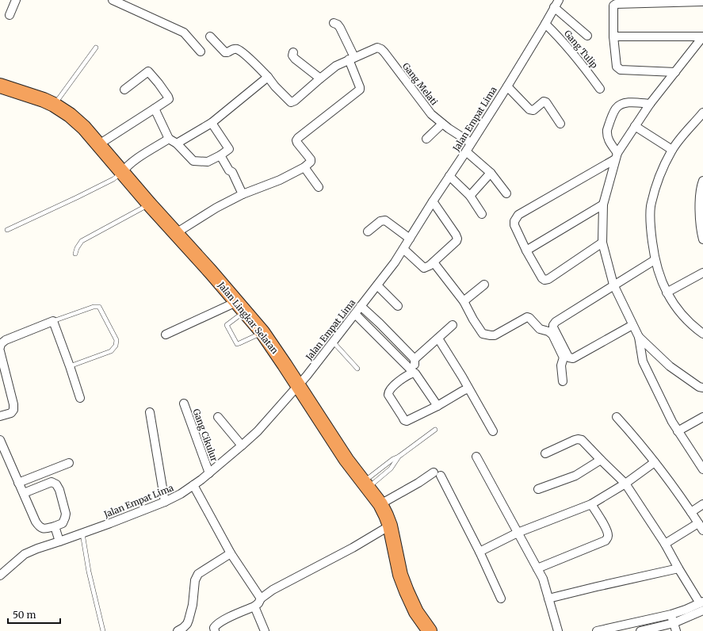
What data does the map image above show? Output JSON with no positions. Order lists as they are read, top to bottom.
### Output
{
  "streets": {
    "highway": ["Jalan Lingkar Selatan"],
    "street": [
      "Gang Tulip",
      "Gang Melati",
      "Jalan Empat Lima",
      "Gang Cikulur"
    ]
  },
  "crossings": [
    ["Gang Tulip", "Jalan Empat Lima"],
    ["Gang Melati", "Jalan Empat Lima"],
    ["Jalan Empat Lima", "Jalan Lingkar Selatan"],
    ["Jalan Empat Lima", "Gang Cikulur"]
  ],
  "scale_bar": "50 m"
}
